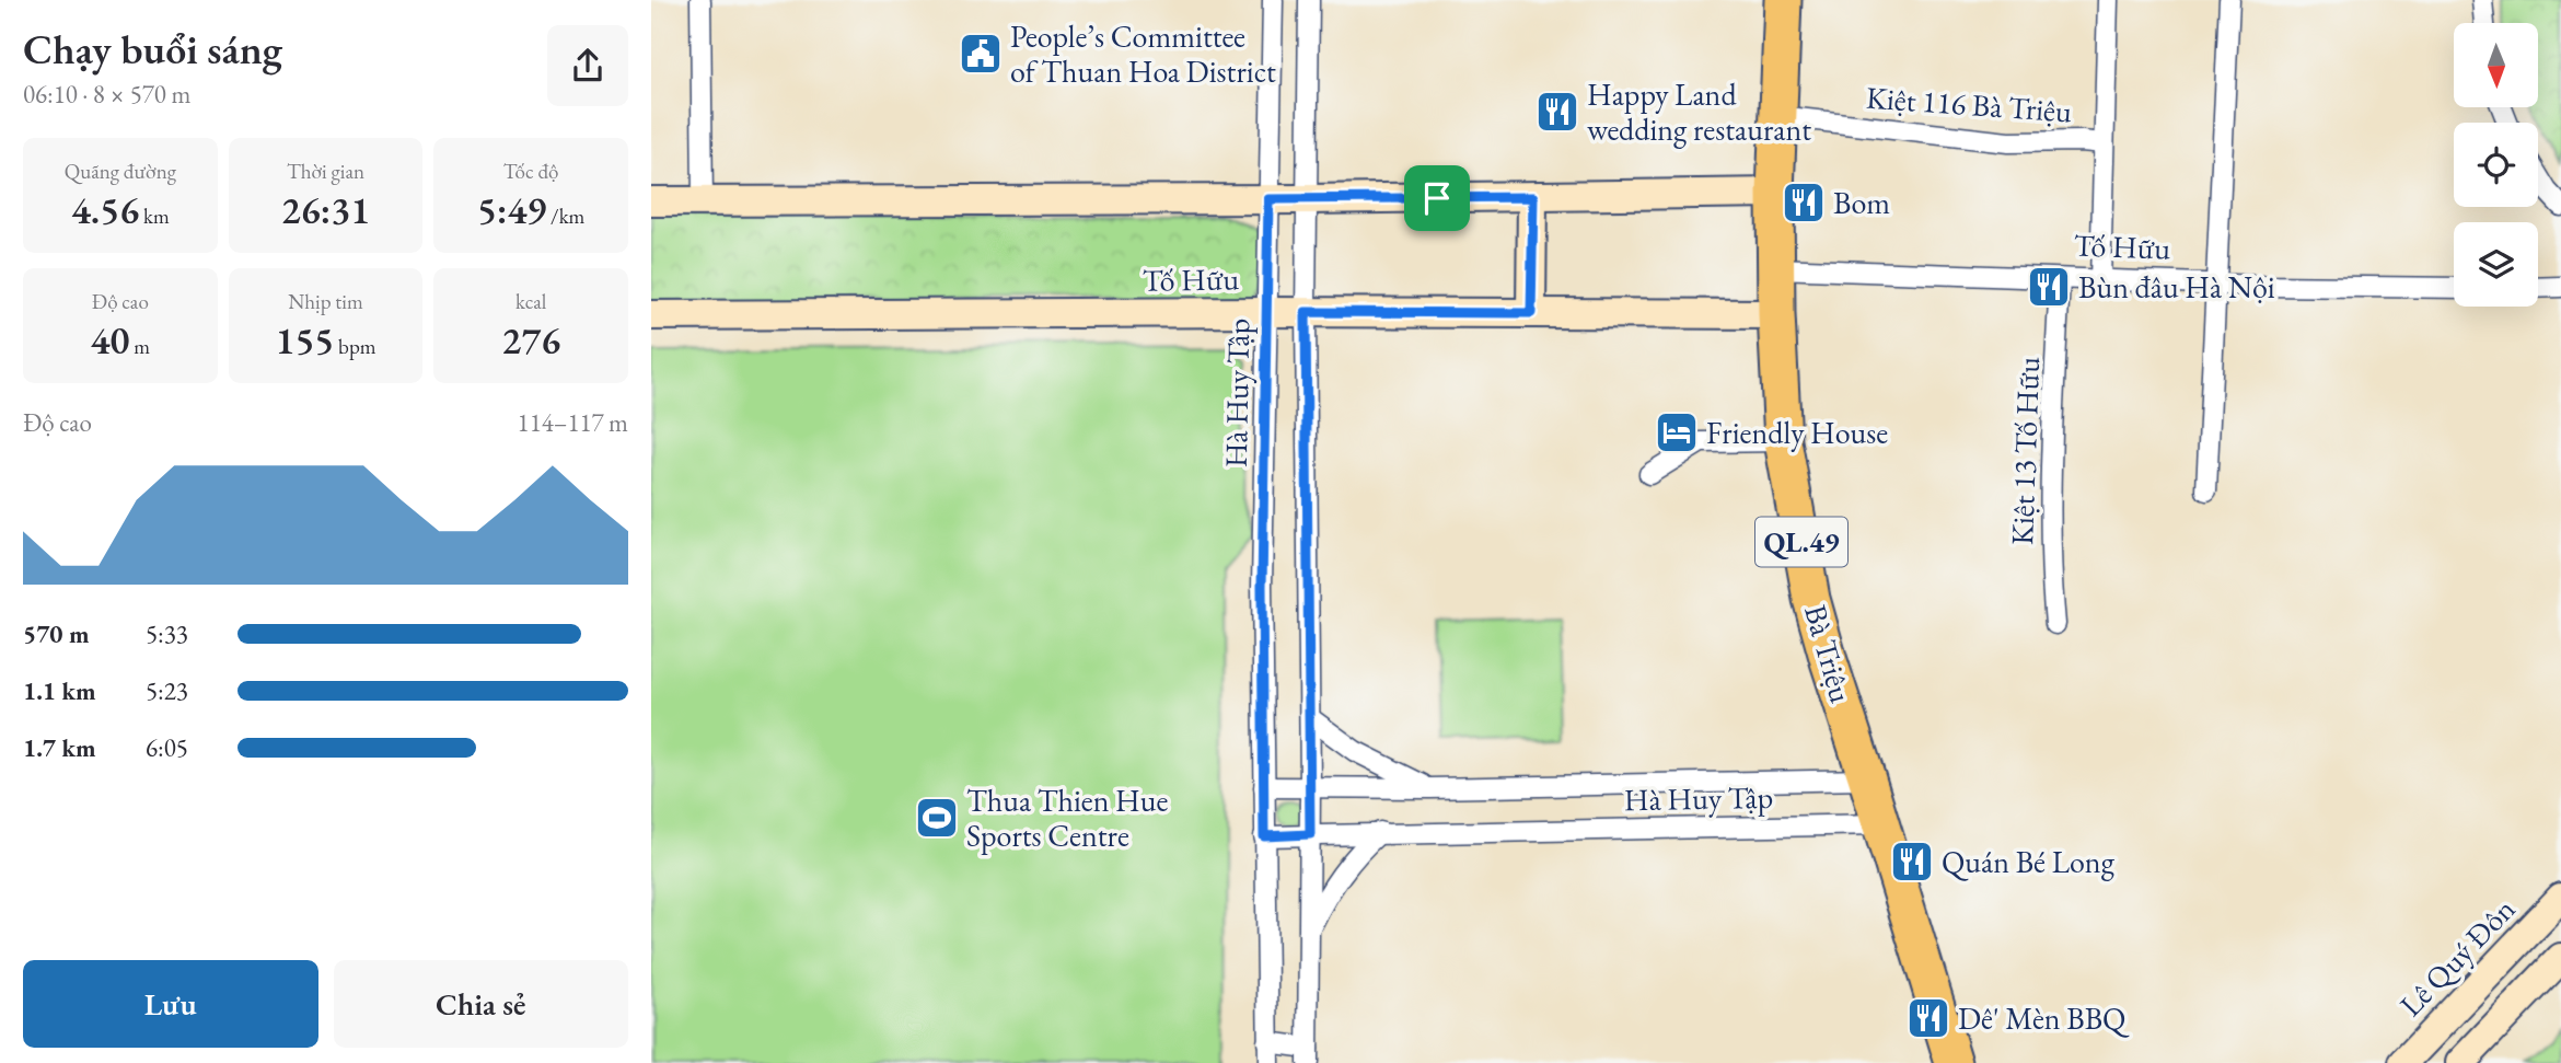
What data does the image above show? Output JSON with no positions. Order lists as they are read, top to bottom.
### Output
{
  "streets": {
    "highway": ["QL.49", "Bà Triệu"],
    "main road": ["Tố Hữu", "Lê Quý Đôn"],
    "street": ["Kiệt 116 Bà Triệu", "Hà Huy Tập", "Kiệt 13 Tố Hữu"]
  },
  "crossings": [
    ["Kiệt 116 Bà Triệu", "Bà Triệu"],
    ["Tố Hữu", "Hà Huy Tập"],
    ["Tố Hữu", "Kiệt 13 Tố Hữu"],
    ["Tố Hữu", "Bà Triệu"],
    ["Hà Huy Tập", "Bà Triệu"]
  ],
  "places": {
    "public building": ["People’s Committee of Thuan Hoa District"],
    "restaurant": [
      "Happy Land wedding restaurant",
      "Bom",
      "Bùn đâu Hà Nội",
      "Quán Bé Long",
      "Dê' Mèn BBQ"
    ],
    "hotel": ["Friendly House"],
    "sports": ["Thua Thien Hue Sports Centre"]
  },
  "north": "bottom",
  "page": {
    "heading": ["Chạy buổi sáng", "06:10 · 8 × 570 m"],
    "stats": [
      ["Quãng đường", "4.56 km"],
      ["Thời gian", "26:31"],
      ["Tốc độ", "5:49 /km"],
      ["Độ cao", "40 m"],
      ["Nhịp tim", "155 bpm"],
      ["kcal", "276"]
    ],
    "chart": ["Độ cao", "114–117 m"],
    "list": [
      {
        "name": "570 m",
        "note": "5:33"
      },
      {
        "name": "1.1 km",
        "note": "5:23"
      },
      {
        "name": "1.7 km",
        "note": "6:05"
      }
    ],
    "buttons": ["Lưu", "Chia sẻ"]
  }
}
